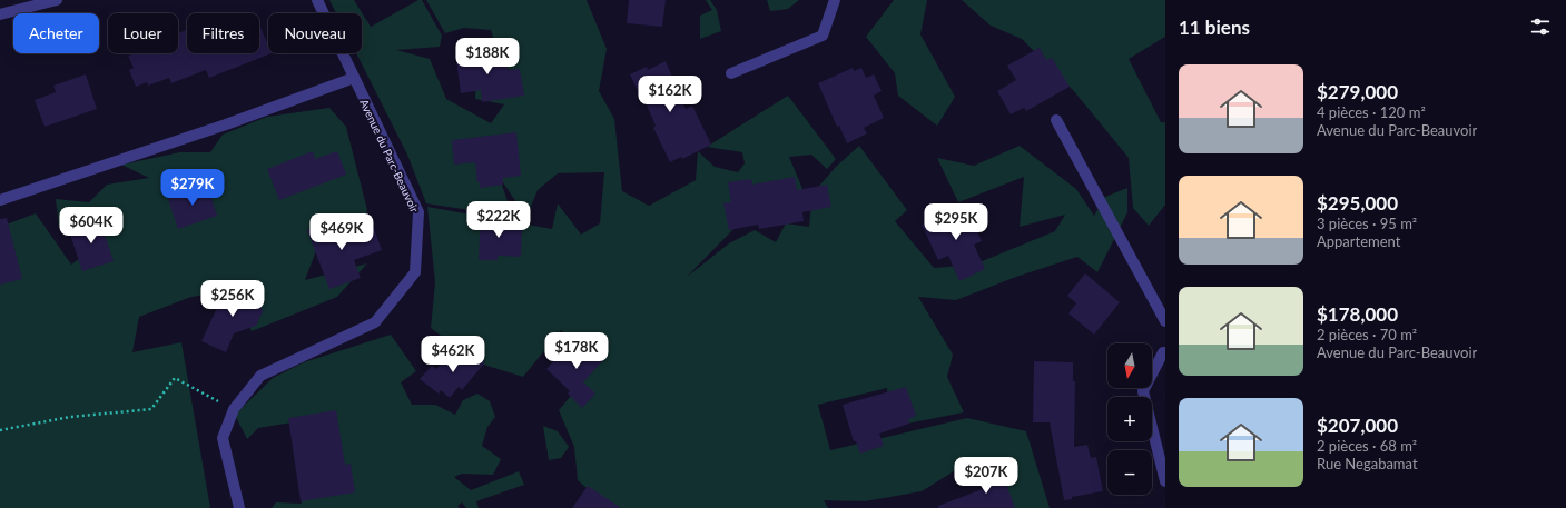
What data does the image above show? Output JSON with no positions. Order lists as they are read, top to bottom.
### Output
{
  "streets": {
    "street": ["Avenue du Parc-Beauvoir"]
  },
  "north": "bottom",
  "page": {
    "heading": "11 biens",
    "chip": [
      "Acheter",
      "Louer",
      "Filtres",
      "Nouveau"
    ],
    "price": [
      "$188K",
      "$162K",
      "$279K",
      "$222K",
      "$295K",
      "$604K",
      "$469K",
      "$256K",
      "$178K",
      "$462K",
      "$207K"
    ],
    "list": [
      {
        "name": "$279,000",
        "note": "4 pièces · 120 m² · Avenue du Parc-Beauvoir"
      },
      {
        "name": "$295,000",
        "note": "3 pièces · 95 m² · Appartement"
      },
      {
        "name": "$178,000",
        "note": "2 pièces · 70 m² · Avenue du Parc-Beauvoir"
      },
      {
        "name": "$207,000",
        "note": "2 pièces · 68 m² · Rue Negabamat"
      }
    ],
    "map_buttons": ["+", "−"]
  }
}
